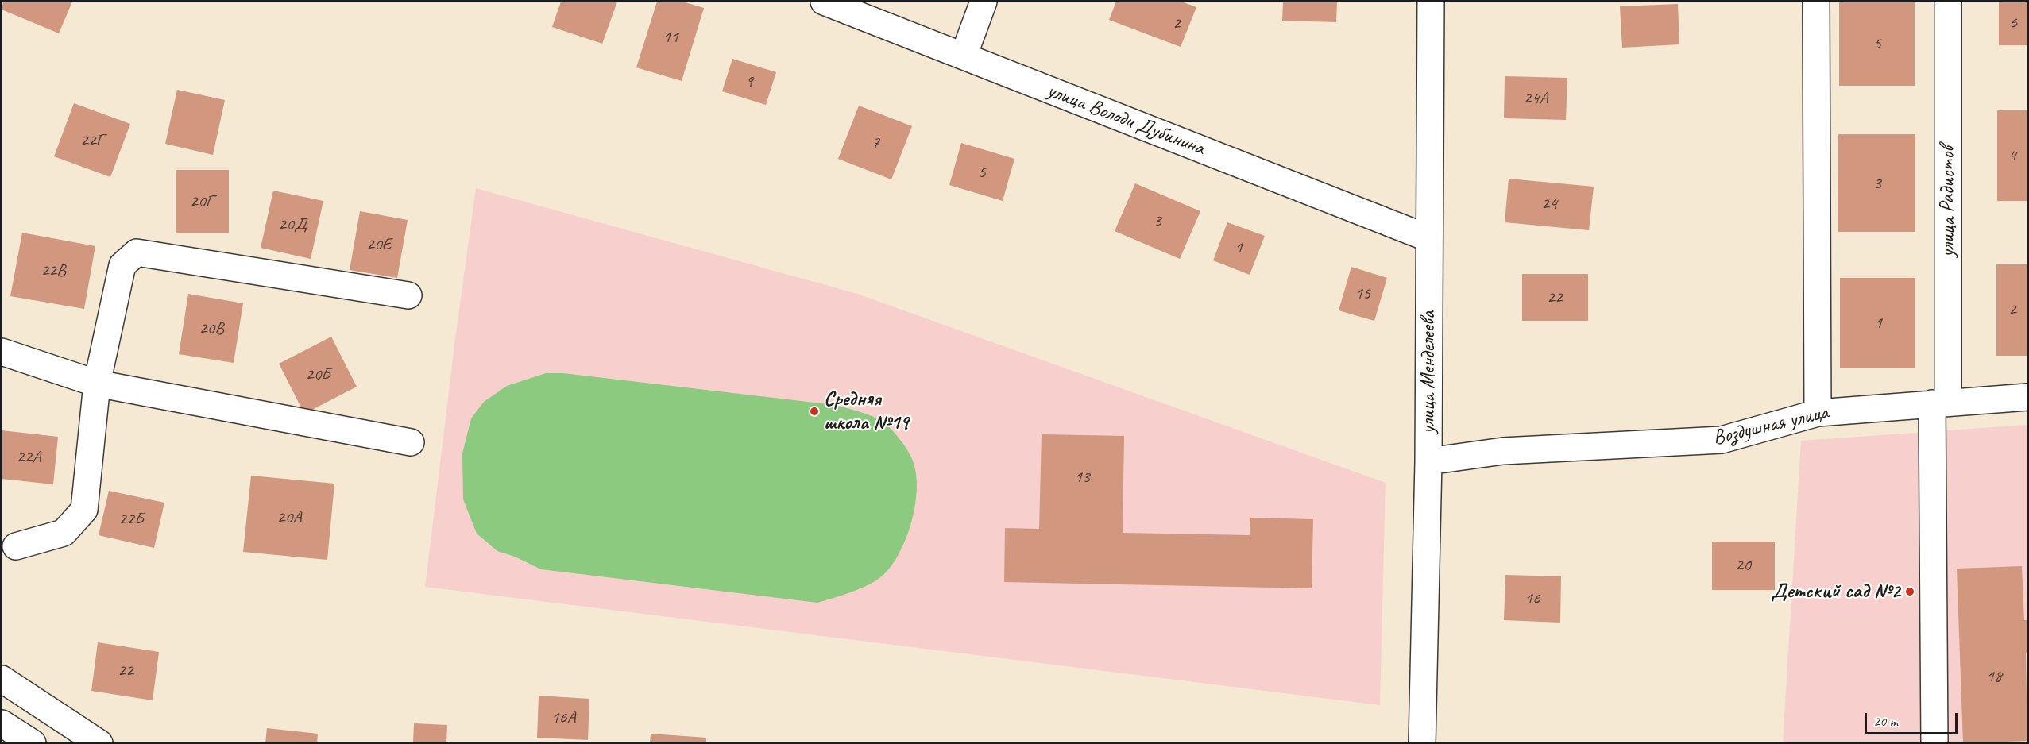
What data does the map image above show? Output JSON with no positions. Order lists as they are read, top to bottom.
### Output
{
  "streets": {
    "street": [
      "улица Володи Дубинина",
      "улица Радистов",
      "улица Менделеева",
      "Воздушная улица"
    ]
  },
  "crossings": [
    ["улица Володи Дубинина", "улица Менделеева"],
    ["улица Радистов", "Воздушная улица"],
    ["улица Менделеева", "Воздушная улица"]
  ],
  "places": ["Средняя школа №19", "Детский сад №2"],
  "house_numbers": [
    "6",
    "2",
    "11",
    "5",
    "9",
    "24А",
    "22Г",
    "7",
    "4",
    "5",
    "3",
    "20Г",
    "24",
    "3",
    "20Д",
    "20Е",
    "1",
    "22В",
    "15",
    "22",
    "2",
    "1",
    "20В",
    "20Б",
    "22А",
    "13",
    "20А",
    "22Б",
    "20",
    "16",
    "22",
    "18",
    "16А"
  ],
  "scale_bar": "20 m"
}
